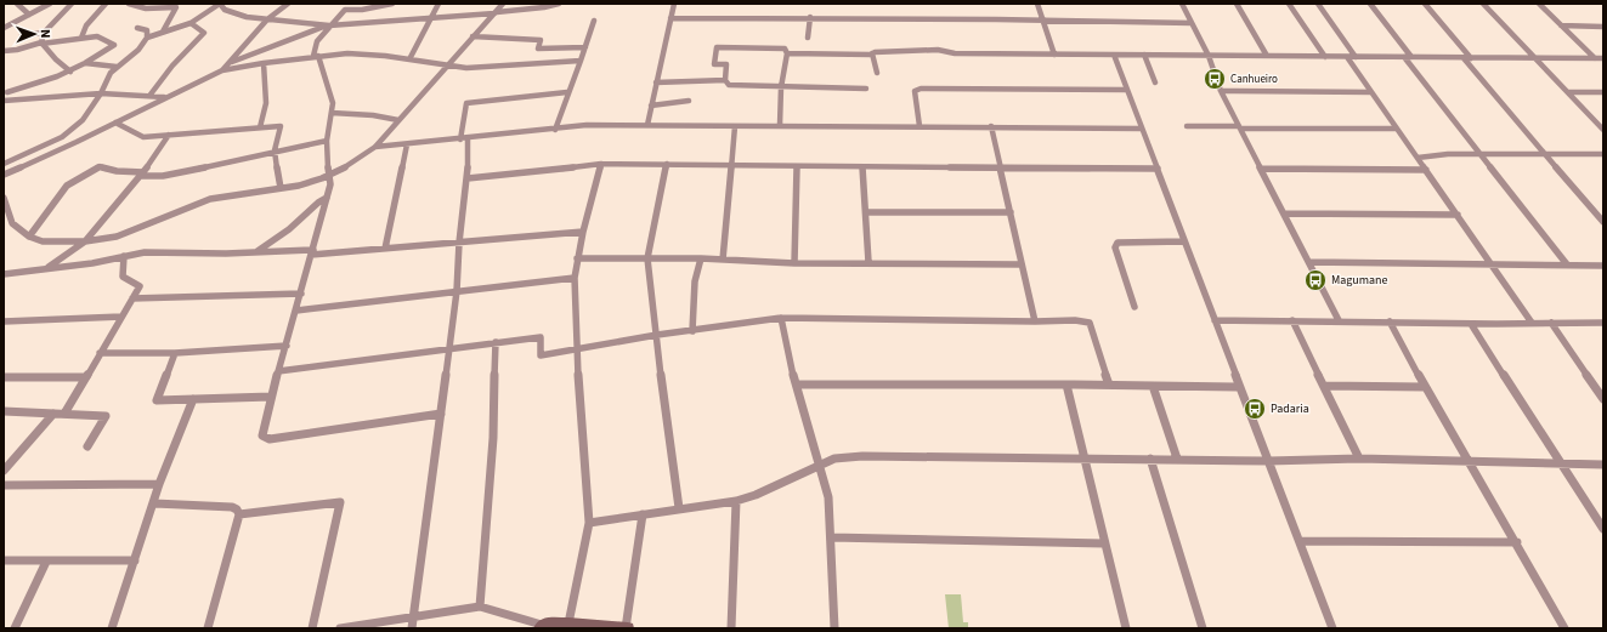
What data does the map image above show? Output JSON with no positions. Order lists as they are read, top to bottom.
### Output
{
  "places": {
    "bus stop": ["Canhueiro", "Magumane", "Padaria"]
  },
  "north": "right"
}
